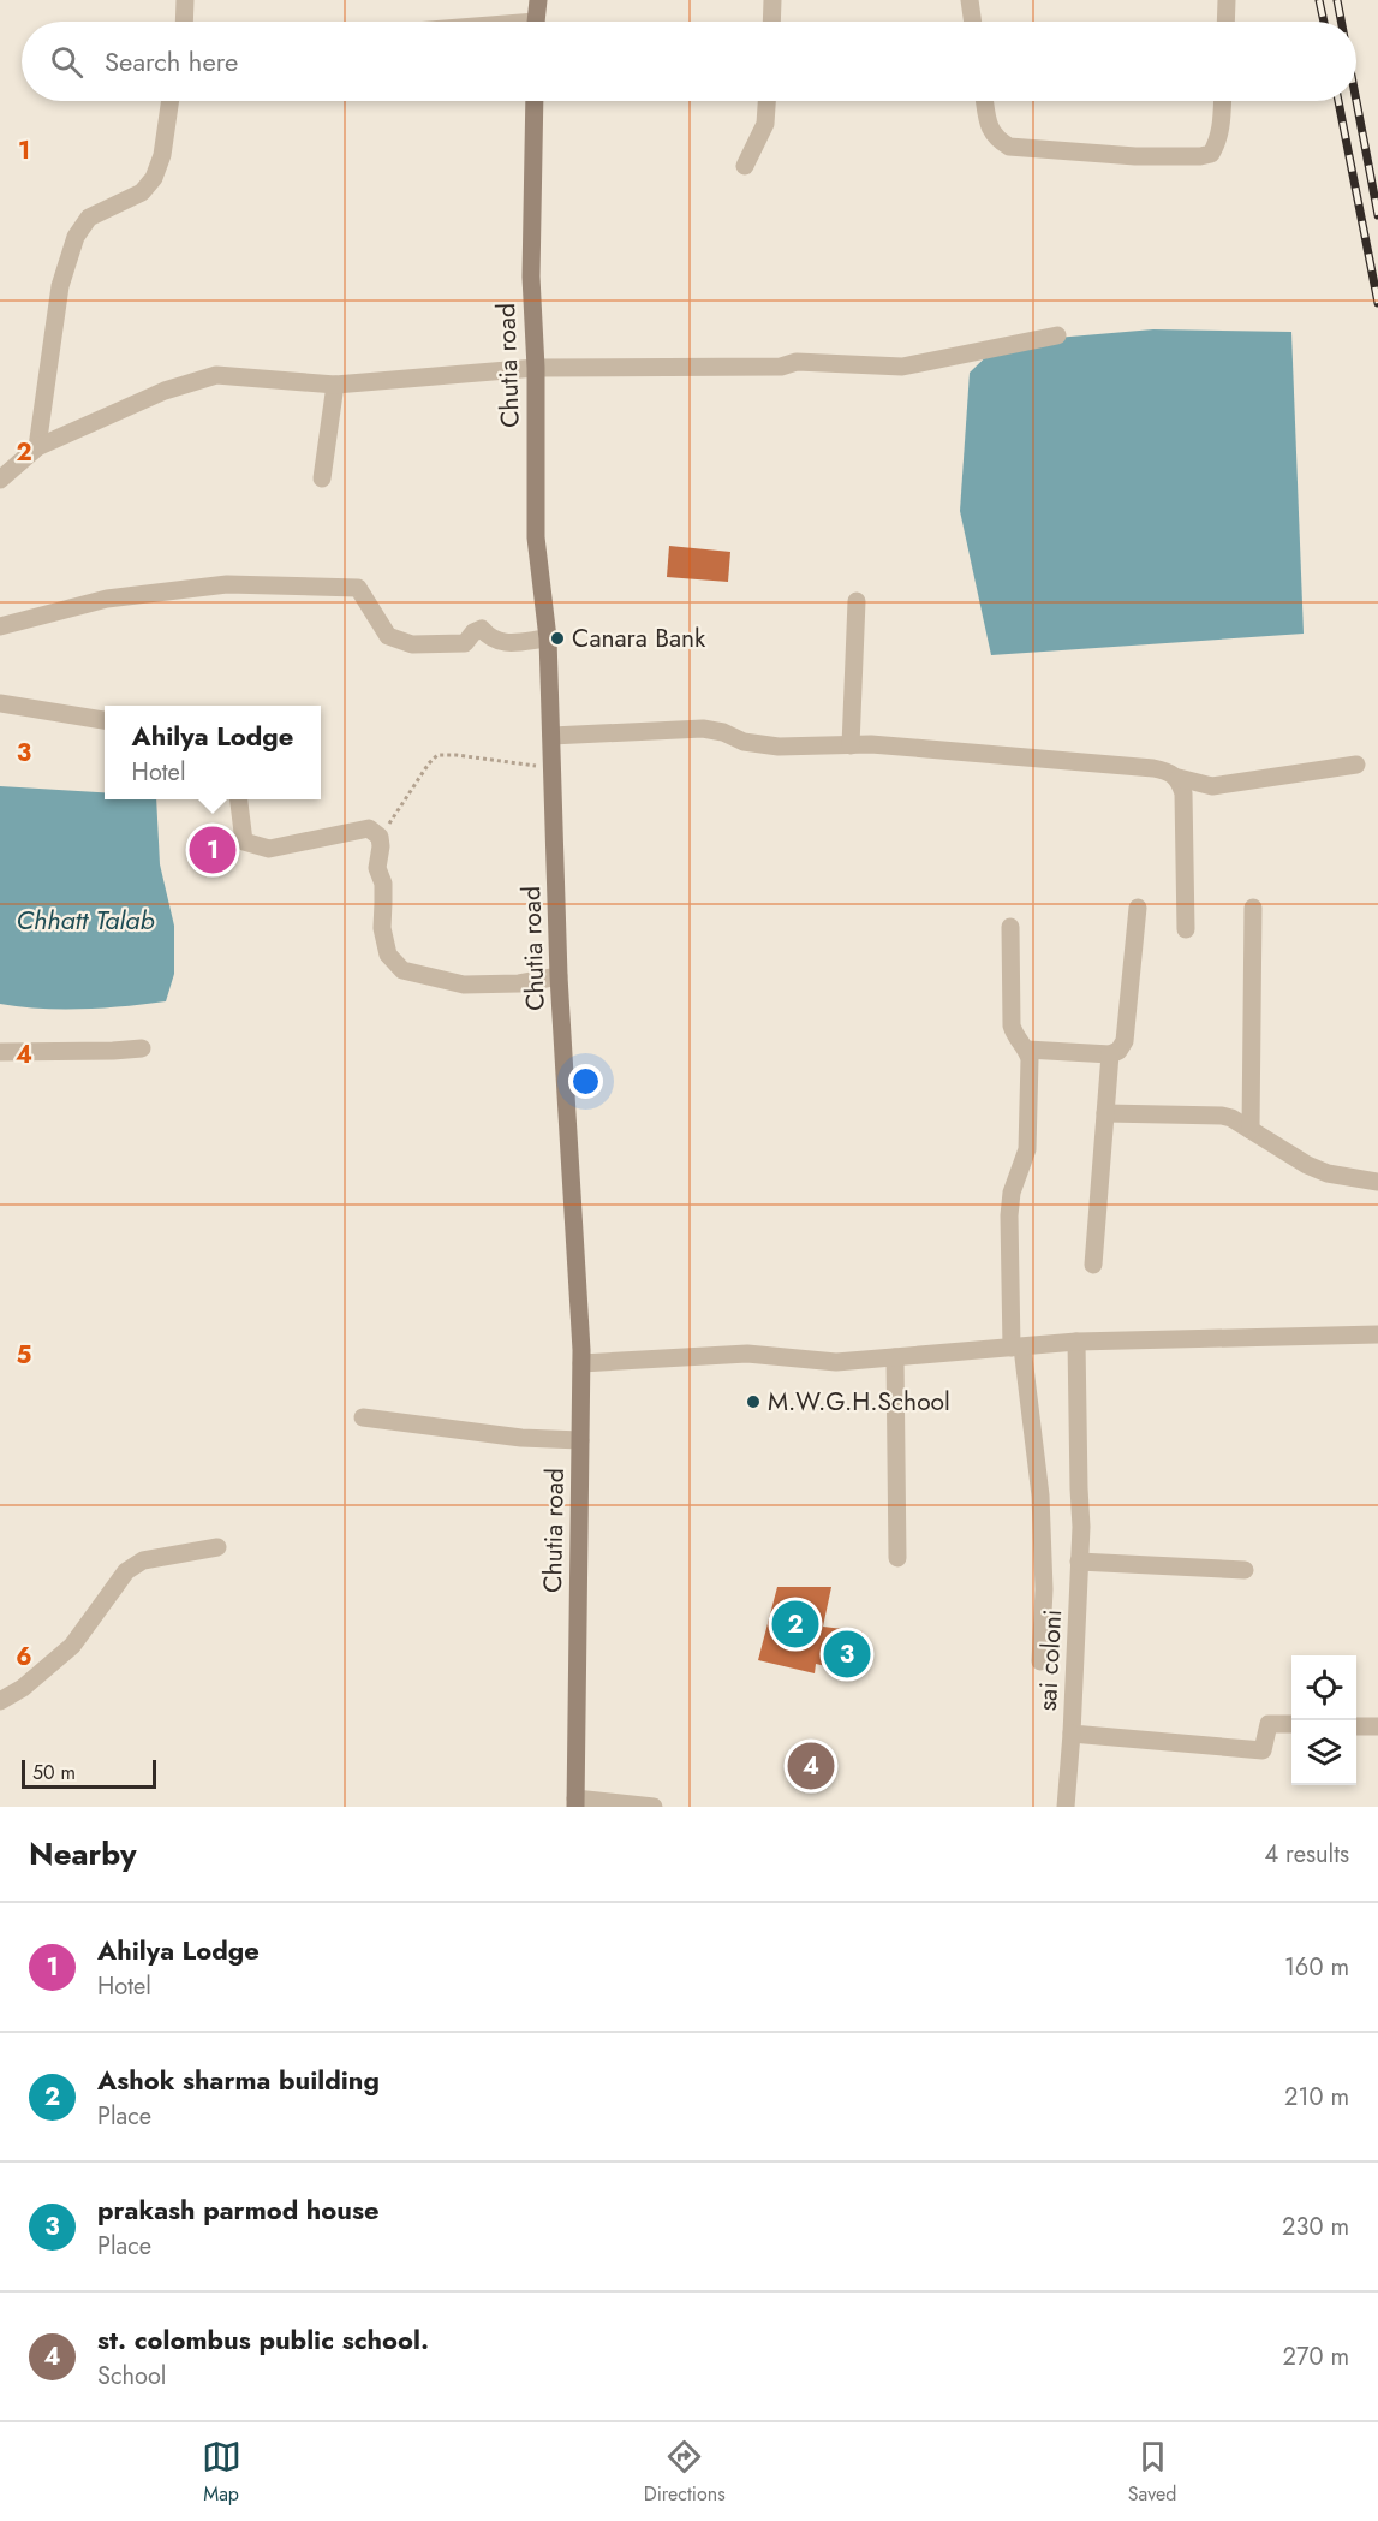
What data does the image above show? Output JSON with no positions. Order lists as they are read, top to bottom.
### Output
{
  "streets": {
    "street": ["Chutia road", "sai coloni"]
  },
  "water": ["Chhatt Talab"],
  "places": ["Canara Bank", "M.W.G.H.School"],
  "scale_bar": "50 m",
  "page": {
    "search": "Search here",
    "popup": ["Ahilya Lodge", "Hotel"],
    "pins": [
      "1",
      "2",
      "3",
      "4"
    ],
    "scale": "50 m",
    "heading": ["Nearby", "4 results"],
    "list": [
      {
        "mark": "1",
        "name": "Ahilya Lodge",
        "note": "Hotel",
        "value": "160 m"
      },
      {
        "mark": "2",
        "name": "Ashok sharma building",
        "note": "Place",
        "value": "210 m"
      },
      {
        "mark": "3",
        "name": "prakash parmod house",
        "note": "Place",
        "value": "230 m"
      },
      {
        "mark": "4",
        "name": "st. colombus public school.",
        "note": "School",
        "value": "270 m"
      }
    ],
    "nav": ["Map", "Directions", "Saved"]
  },
  "grid": {
    "rows": [
      "1",
      "2",
      "3",
      "4",
      "5",
      "6"
    ]
  }
}
